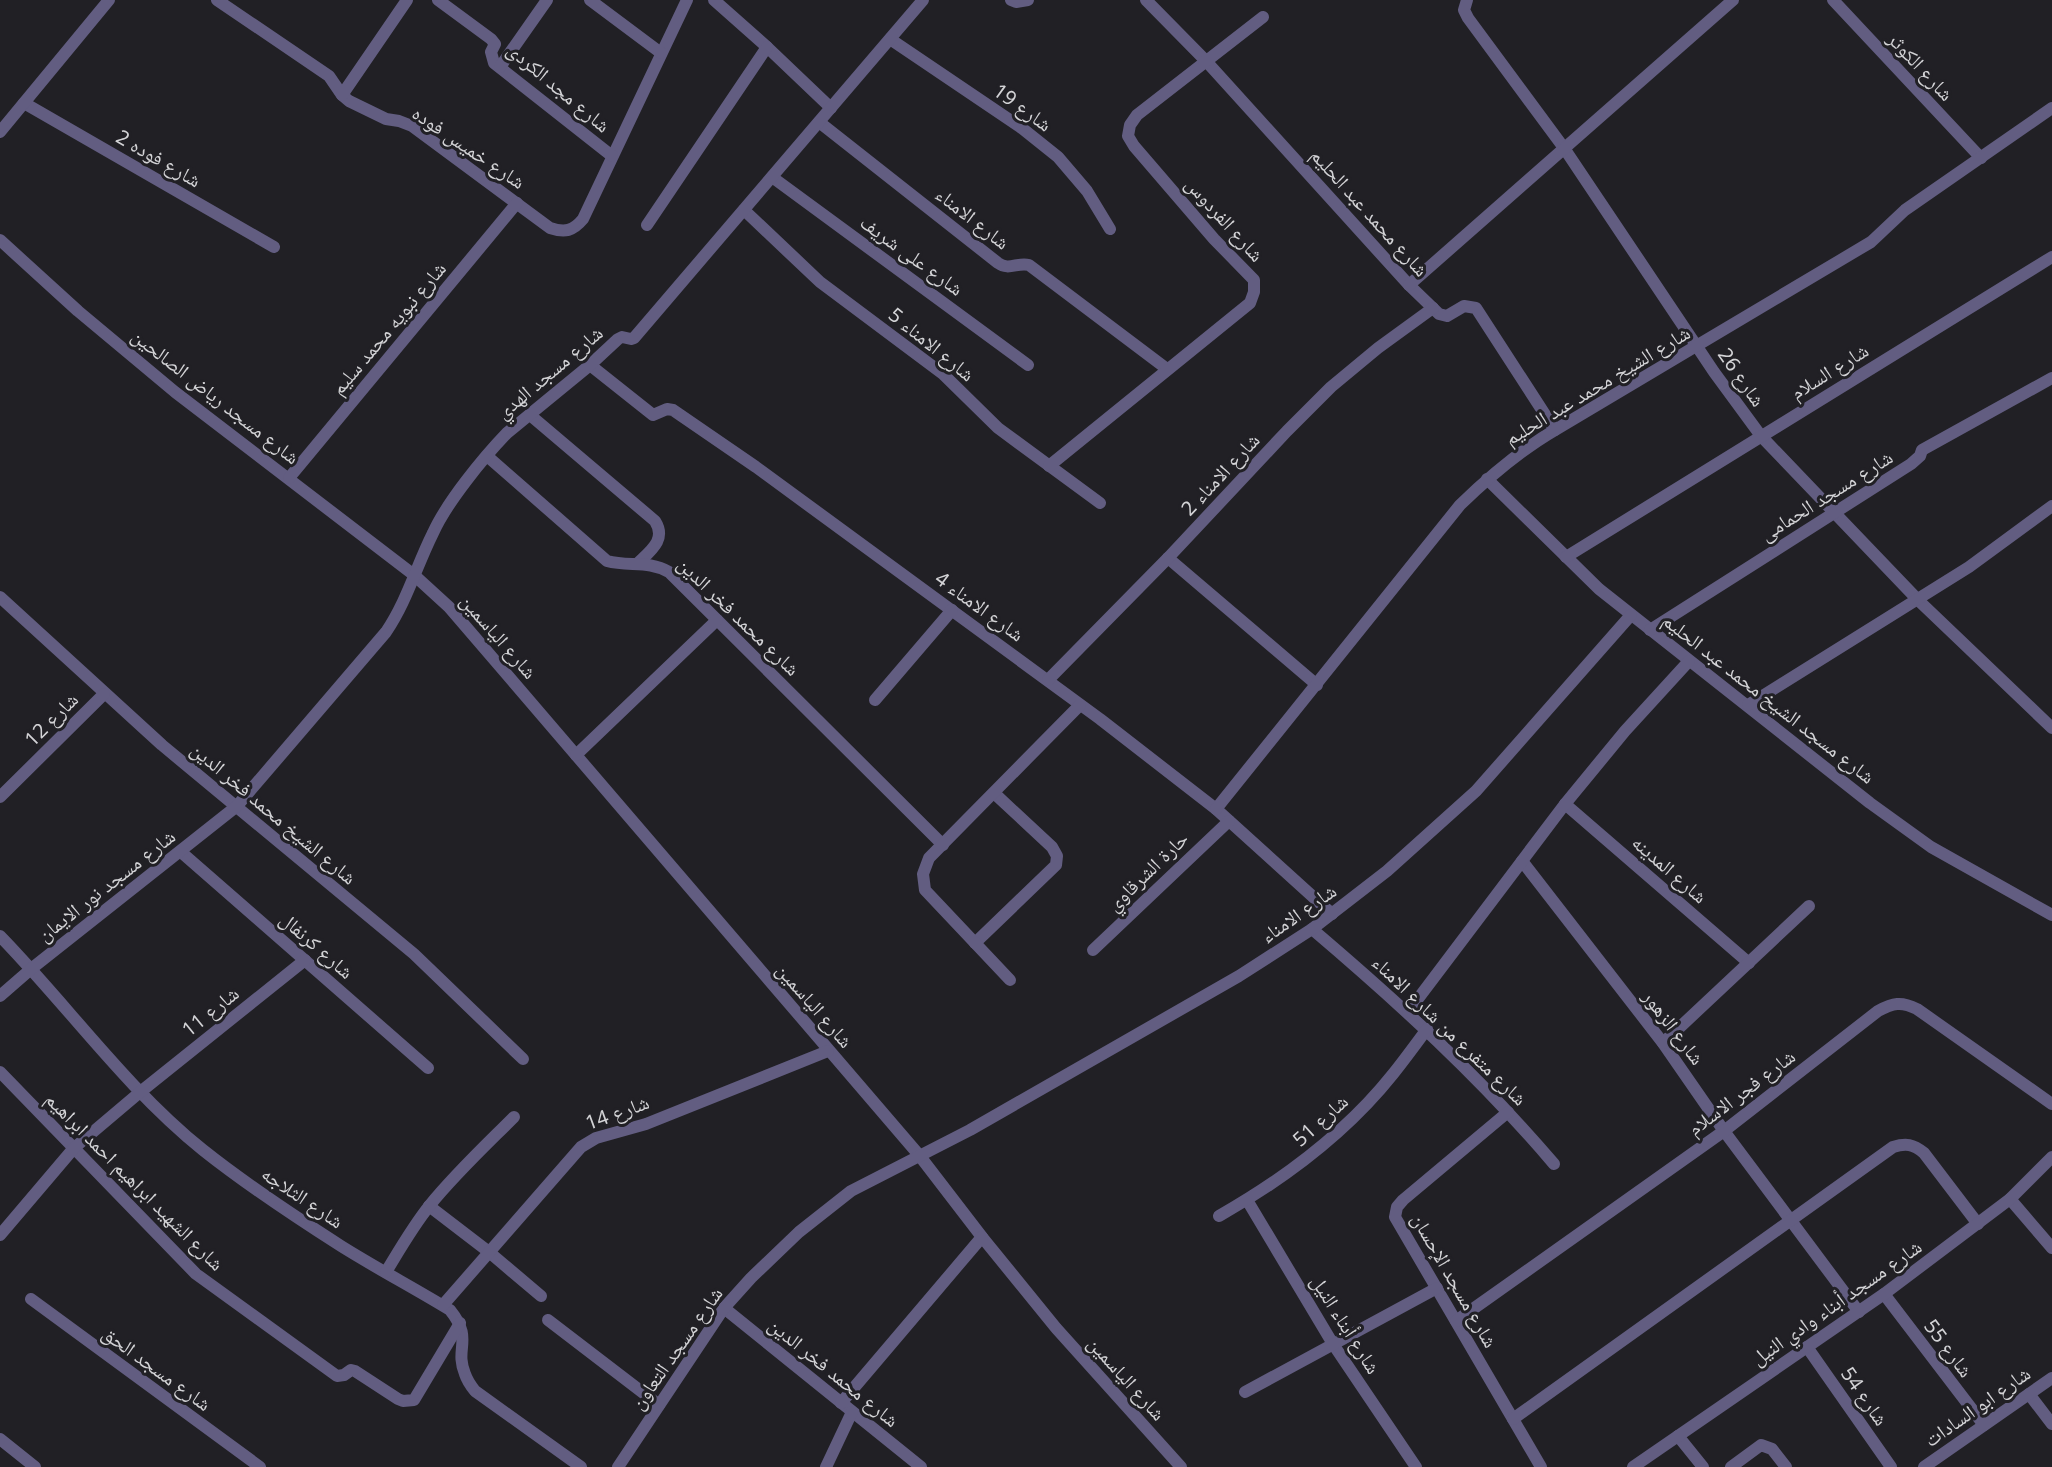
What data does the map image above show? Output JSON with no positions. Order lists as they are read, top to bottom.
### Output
{
  "streets": {
    "street": [
      "شارع الكوثر",
      "شارع مجد الكردى",
      "شارع 19",
      "شارع خميس فوده",
      "شارع فوده 2",
      "شارع محمد عبد الحليم",
      "شارع الامناء",
      "شارع الفردوس",
      "شارع على شريف",
      "شارع نبويه محمد سليم",
      "شارع الامناء 5",
      "شارع السلام",
      "شارع مسجد الهدي",
      "شارع 26",
      "شارع الشيخ محمد عبد الحليم",
      "شارع مسجد رياض الصالحين",
      "شارع الامناء 2",
      "شارع مسجد الحمامى",
      "شارع الامناء 4",
      "شارع محمد فخر الدين",
      "شارع الياسمين",
      "شارع مسجد الشيخ محمد عبد الحليم",
      "شارع 12",
      "شارع الشيخ محمد فخر الدين",
      "شارع المدينه",
      "حارة الشرقاوي",
      "شارع مسجد نور الايمان",
      "شارع كرنفال",
      "شارع 11",
      "شارع الزهور",
      "شارع متفرع من شارع الامناء",
      "شارع فجر الاسلام",
      "شارع 14",
      "شارع 51",
      "شارع الشهيد ابراهيم احمد ابراهيم",
      "شارع الثلاجه",
      "شارع مسجد الإحسان",
      "شارع مسجد أبناء وادي النيل",
      "شارع أبناء النيل",
      "شارع مسجد التعاون",
      "شارع 55",
      "شارع مسجد الحق",
      "شارع 54",
      "شارع ابو السادات"
    ]
  },
  "crossings": [
    ["شارع الكوثر", "شارع الشيخ محمد عبد الحليم"],
    ["شارع مجد الكردى", "شارع خميس فوده"],
    ["شارع 19", "شارع مسجد الهدي"],
    ["شارع خميس فوده", "شارع نبويه محمد سليم"],
    ["شارع محمد عبد الحليم", "شارع الفردوس"],
    ["شارع محمد عبد الحليم", "شارع الامناء 2"],
    ["شارع الامناء", "شارع الفردوس"],
    ["شارع الامناء", "شارع مسجد الهدي"],
    ["شارع الامناء", "شارع الامناء 4"],
    ["شارع الامناء", "شارع الياسمين"],
    ["شارع الامناء", "شارع مسجد الشيخ محمد عبد الحليم"],
    ["شارع الامناء", "شارع متفرع من شارع الامناء"],
    ["شارع الامناء", "شارع مسجد التعاون"],
    ["شارع الفردوس", "شارع الامناء 5"],
    ["شارع على شريف", "شارع مسجد الهدي"],
    ["شارع نبويه محمد سليم", "شارع مسجد رياض الصالحين"],
    ["شارع الامناء 5", "شارع مسجد الهدي"],
    ["شارع السلام", "شارع 26"],
    ["شارع السلام", "شارع مسجد الشيخ محمد عبد الحليم"],
    ["شارع مسجد الهدي", "شارع مسجد رياض الصالحين"],
    ["شارع مسجد الهدي", "شارع الامناء 4"],
    ["شارع مسجد الهدي", "شارع محمد فخر الدين"],
    ["شارع مسجد الهدي", "شارع الياسمين"],
    ["شارع مسجد الهدي", "شارع الشيخ محمد فخر الدين"],
    ["شارع مسجد الهدي", "شارع مسجد نور الايمان"],
    ["شارع 26", "شارع الشيخ محمد عبد الحليم"],
    ["شارع 26", "شارع مسجد الحمامى"],
    ["شارع الشيخ محمد عبد الحليم", "شارع الامناء 4"],
    ["شارع الشيخ محمد عبد الحليم", "شارع مسجد الشيخ محمد عبد الحليم"],
    ["شارع مسجد رياض الصالحين", "شارع الياسمين"],
    ["شارع الامناء 2", "شارع الامناء 4"],
    ["شارع مسجد الحمامى", "شارع مسجد الشيخ محمد عبد الحليم"],
    ["شارع الامناء 4", "حارة الشرقاوي"],
    ["شارع محمد فخر الدين", "شارع مسجد التعاون"],
    ["شارع الياسمين", "شارع 14"],
    ["شارع الياسمين", "شارع مسجد التعاون"],
    ["شارع 12", "شارع الشيخ محمد فخر الدين"],
    ["شارع الشيخ محمد فخر الدين", "شارع مسجد نور الايمان"],
    ["شارع مسجد نور الايمان", "شارع كرنفال"],
    ["شارع مسجد نور الايمان", "شارع الثلاجه"],
    ["شارع كرنفال", "شارع 11"],
    ["شارع 11", "شارع الشهيد ابراهيم احمد ابراهيم"],
    ["شارع 11", "شارع الثلاجه"],
    ["شارع الزهور", "شارع فجر الاسلام"],
    ["شارع الزهور", "شارع مسجد أبناء وادي النيل"],
    ["شارع متفرع من شارع الامناء", "شارع 51"],
    ["شارع متفرع من شارع الامناء", "شارع مسجد الإحسان"],
    ["شارع فجر الاسلام", "شارع مسجد الإحسان"],
    ["شارع 14", "شارع الثلاجه"],
    ["شارع 51", "شارع أبناء النيل"],
    ["شارع الشهيد ابراهيم احمد ابراهيم", "شارع الثلاجه"],
    ["شارع مسجد أبناء وادي النيل", "شارع 55"],
    ["شارع مسجد أبناء وادي النيل", "شارع 54"],
    ["شارع 55", "شارع ابو السادات"]
  ]
}
